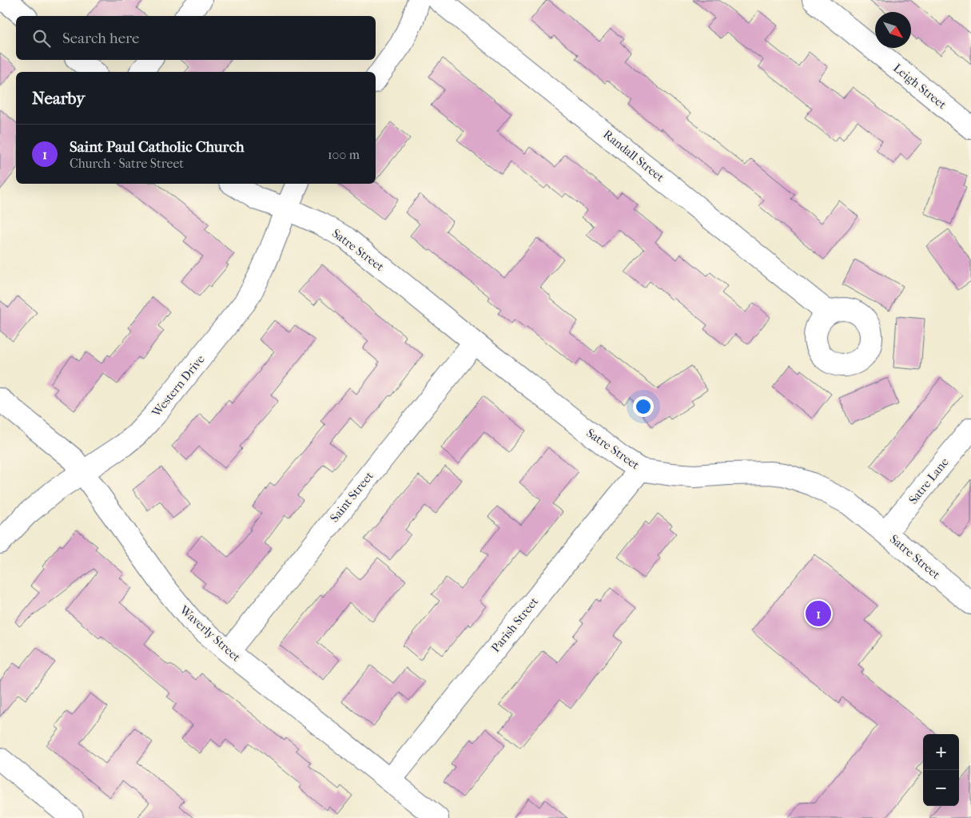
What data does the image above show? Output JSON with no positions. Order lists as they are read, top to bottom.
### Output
{
  "streets": {
    "street": [
      "Leigh Street",
      "Randall Street",
      "Satre Street",
      "Western Drive",
      "Satre Lane",
      "Saint Street",
      "Parish Street",
      "Waverly Street"
    ]
  },
  "crossings": [
    ["Satre Street", "Western Drive"],
    ["Satre Street", "Satre Lane"],
    ["Satre Street", "Saint Street"],
    ["Satre Street", "Parish Street"],
    ["Western Drive", "Waverly Street"],
    ["Saint Street", "Waverly Street"],
    ["Parish Street", "Waverly Street"]
  ],
  "north": "bottom right",
  "page": {
    "search": "Search here",
    "heading": "Nearby",
    "list": [
      {
        "mark": "1",
        "name": "Saint Paul Catholic Church",
        "note": "Church · Satre Street",
        "value": "100 m"
      }
    ],
    "pins": "1",
    "map_buttons": ["+", "−"]
  }
}
